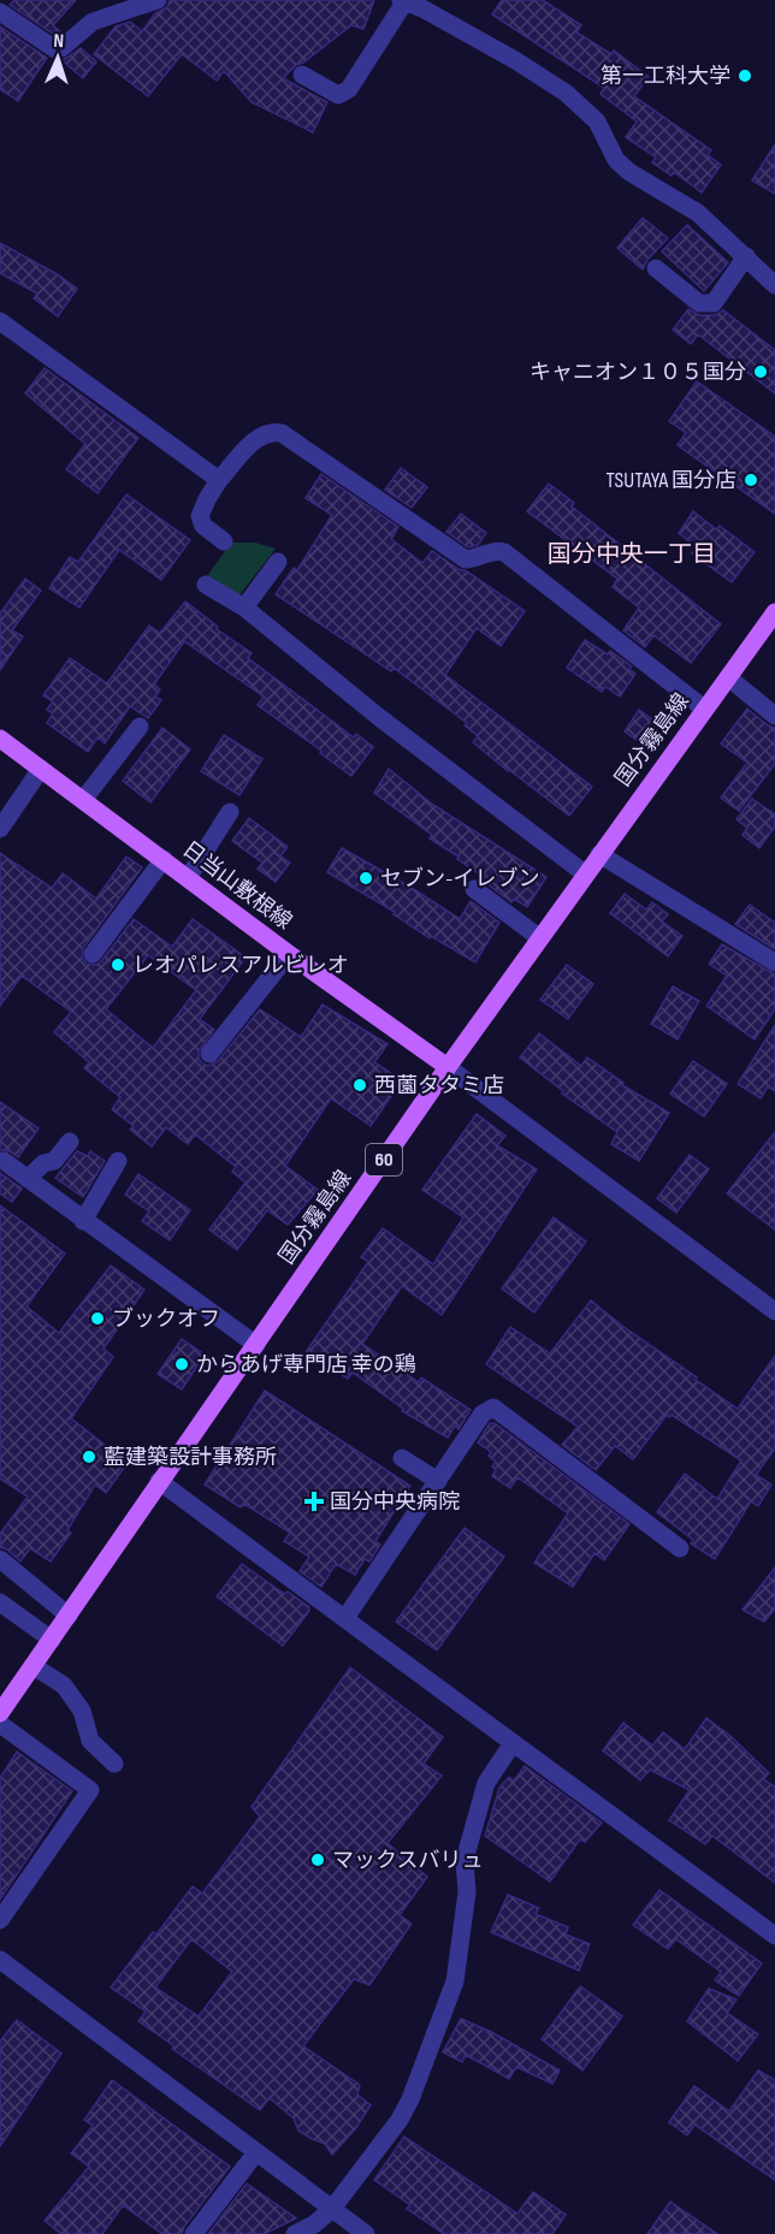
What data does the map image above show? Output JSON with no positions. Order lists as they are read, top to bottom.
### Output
{
  "streets": {
    "main road": ["国分霧島線", "日当山敷根線", "60"]
  },
  "crossings": [
    ["国分霧島線", "日当山敷根線"]
  ],
  "districts": ["国分中央一丁目"],
  "places": {
    "other": [
      "第一工科大学",
      "キャニオン１０５国分",
      "TSUTAYA 国分店",
      "セブン-イレブン",
      "レオパレスアルビレオ",
      "西薗タタミ店",
      "ブックオフ",
      "からあげ専門店 幸の鶏",
      "藍建築設計事務所",
      "マックスバリュ"
    ],
    "health": ["国分中央病院"]
  },
  "north": "top"
}
